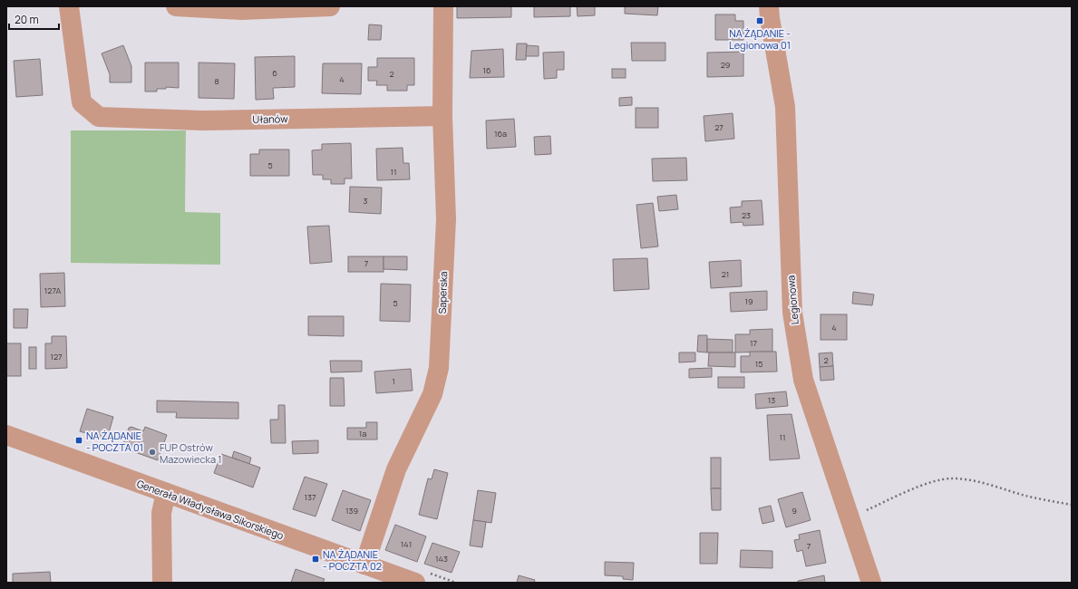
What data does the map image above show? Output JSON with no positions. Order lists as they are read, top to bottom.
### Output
{
  "streets": {
    "street": [
      "Ułanów",
      "Saperska",
      "Legionowa",
      "Generała Władysława Sikorskiego"
    ]
  },
  "crossings": [
    ["Ułanów", "Saperska"],
    ["Saperska", "Generała Władysława Sikorskiego"]
  ],
  "places": {
    "transit": ["NA ŻĄDANIE - Legionowa 01", "NA ŻĄDANIE - POCZTA 01", "NA ŻĄDANIE - POCZTA 02"],
    "other": ["FUP Ostrów Mazowiecka 1"]
  },
  "house_numbers": [
    "29",
    "16",
    "6",
    "2",
    "4",
    "8",
    "27",
    "16a",
    "5",
    "11",
    "3",
    "23",
    "7",
    "21",
    "127A",
    "19",
    "5",
    "4",
    "17",
    "127",
    "2",
    "15",
    "1",
    "13",
    "1a",
    "11",
    "137",
    "139",
    "9",
    "141",
    "7",
    "143"
  ],
  "scale_bar": "20 m"
}
